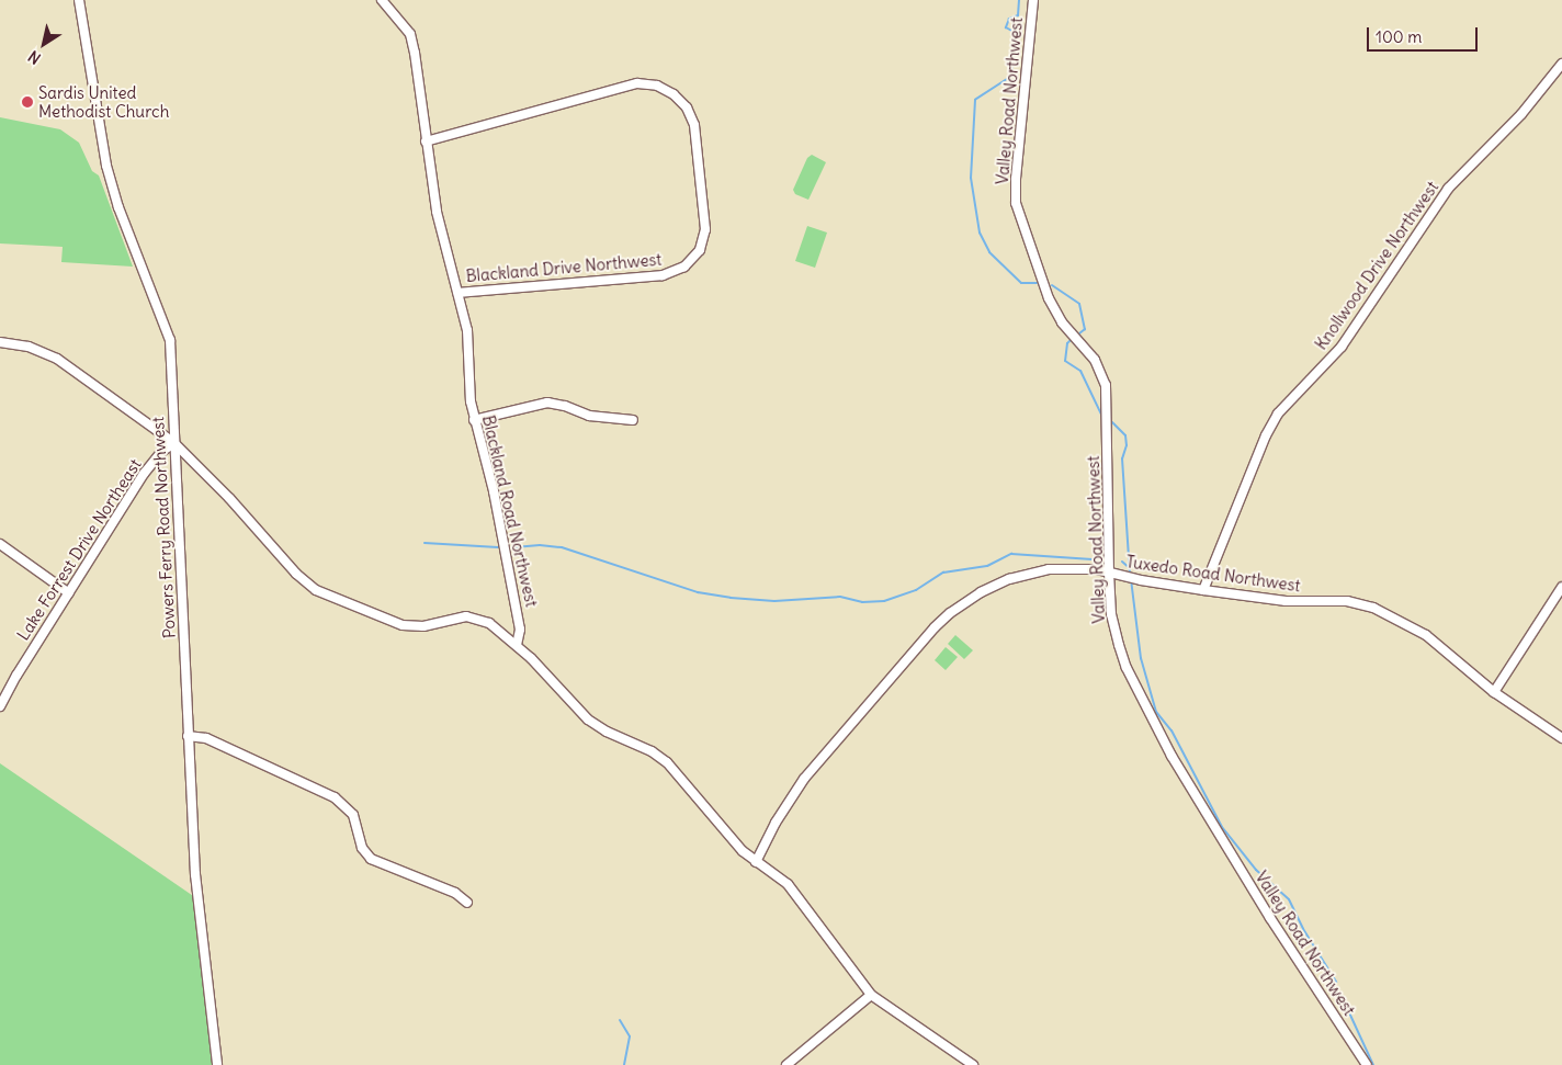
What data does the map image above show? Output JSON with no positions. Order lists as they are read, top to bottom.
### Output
{
  "streets": {
    "street": [
      "Valley Road Northwest",
      "Knollwood Drive Northwest",
      "Blackland Drive Northwest",
      "Blackland Road Northwest",
      "Powers Ferry Road Northwest",
      "Lake Forrest Drive Northeast",
      "Tuxedo Road Northwest"
    ]
  },
  "crossings": [
    ["Valley Road Northwest", "Tuxedo Road Northwest"],
    ["Knollwood Drive Northwest", "Tuxedo Road Northwest"],
    ["Blackland Drive Northwest", "Blackland Road Northwest"],
    ["Powers Ferry Road Northwest", "Lake Forrest Drive Northeast"]
  ],
  "places": ["Sardis United Methodist Church"],
  "scale_bar": "100 m",
  "north": "bottom left"
}
